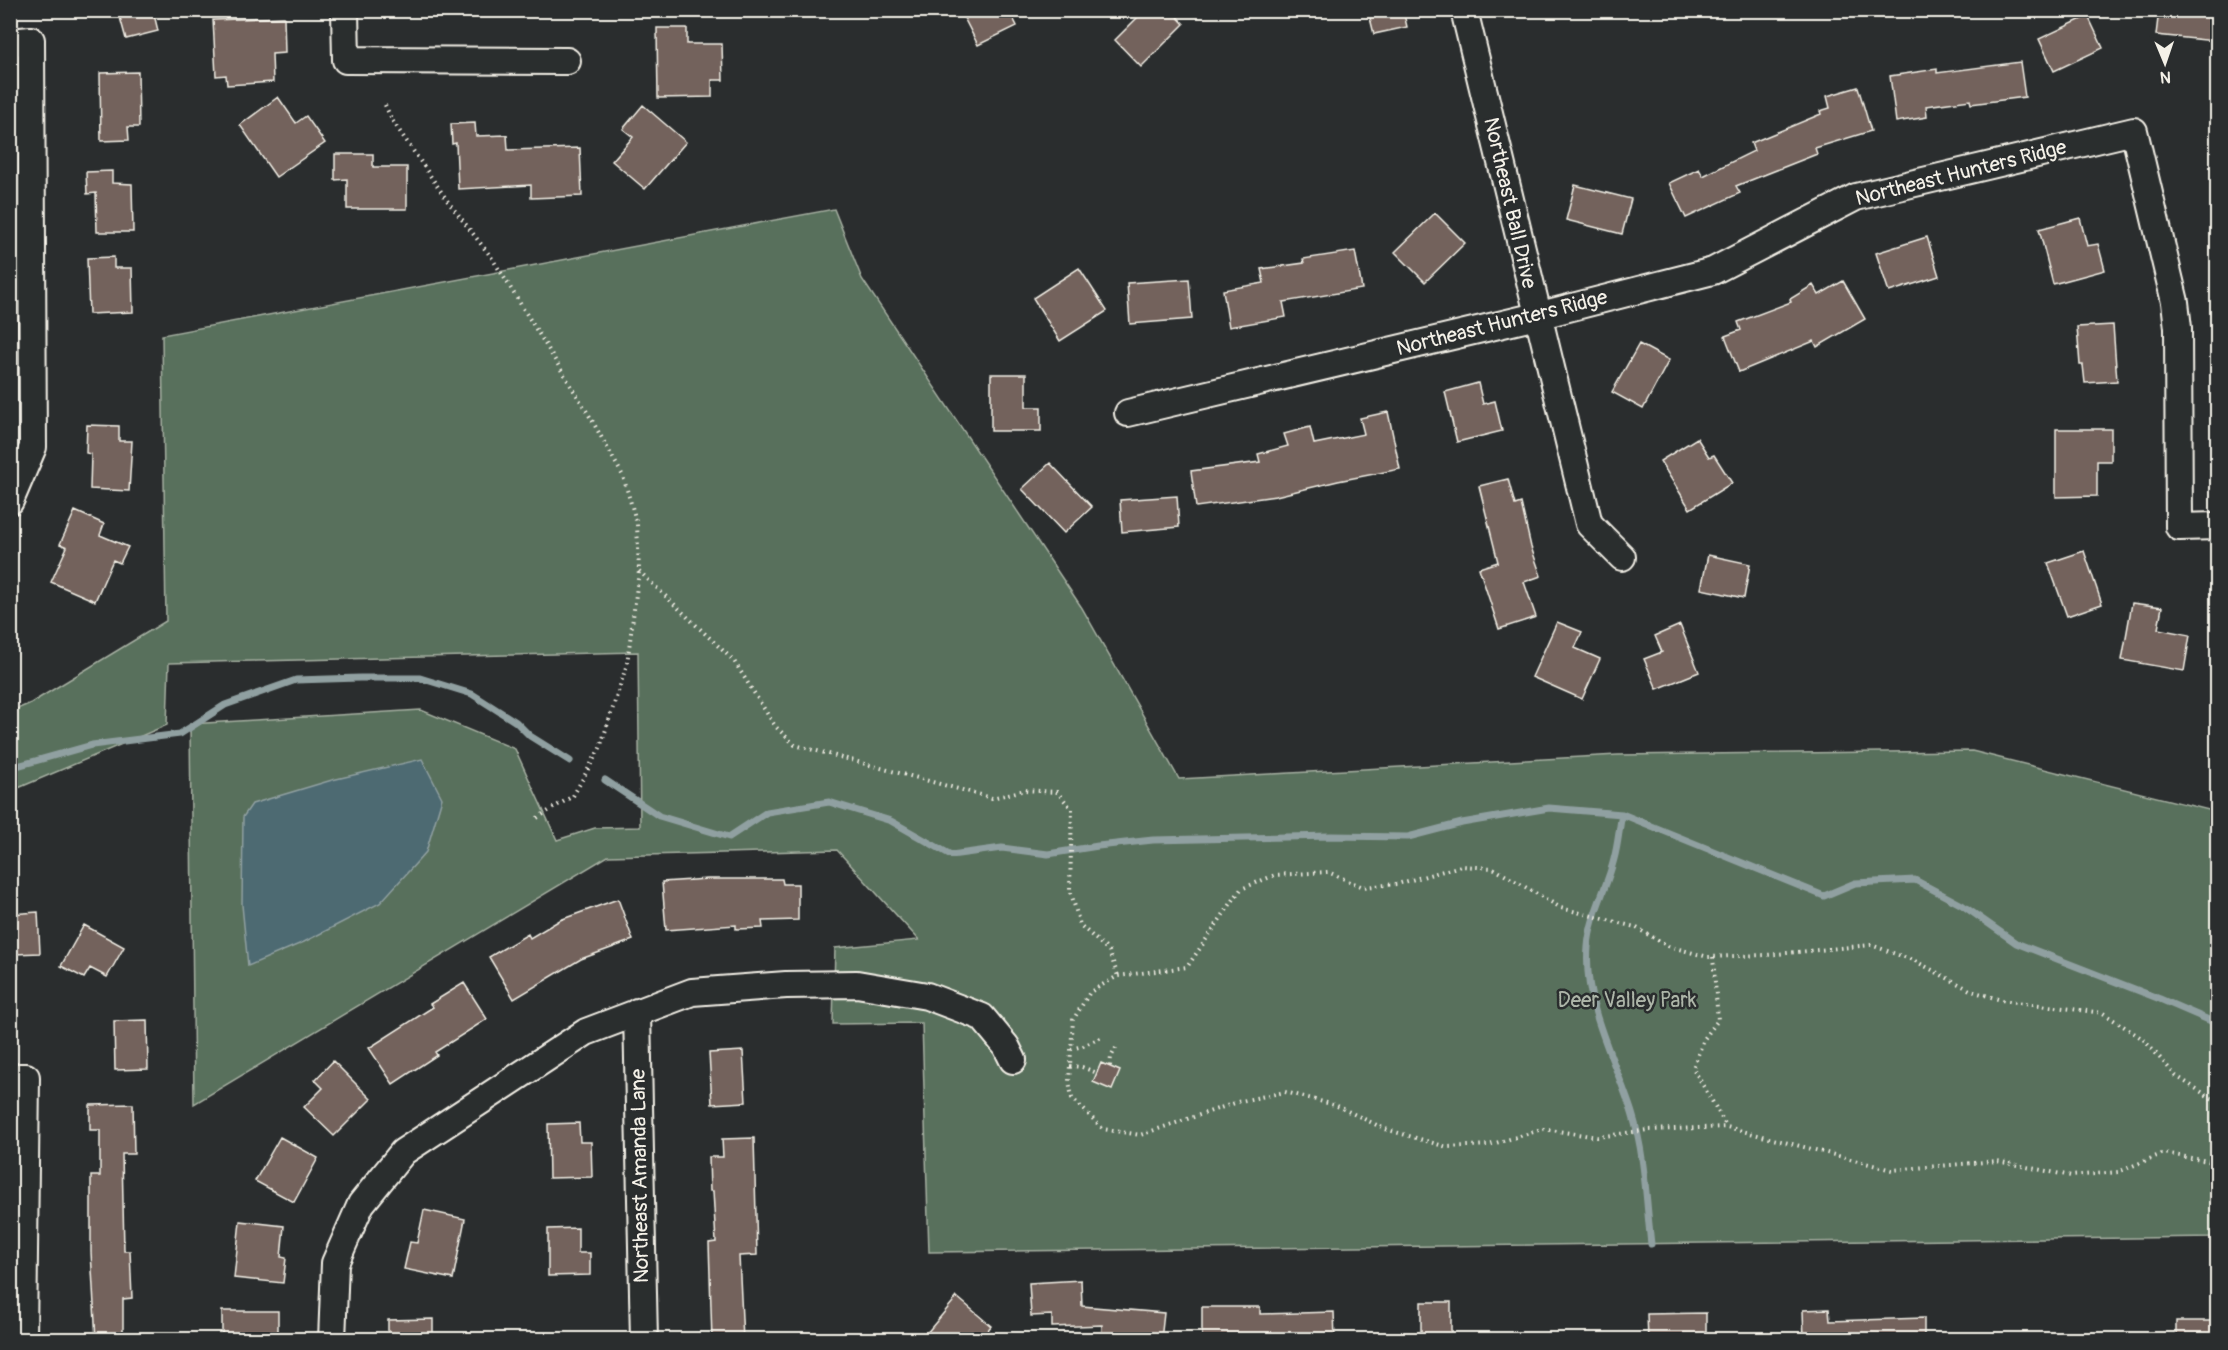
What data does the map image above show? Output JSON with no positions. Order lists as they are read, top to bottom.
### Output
{
  "streets": {
    "street": ["Northeast Hunters Ridge", "Northeast Ball Drive", "Northeast Amanda Lane"]
  },
  "crossings": [
    ["Northeast Hunters Ridge", "Northeast Ball Drive"]
  ],
  "parks": ["Deer Valley Park"],
  "north": "bottom"
}
